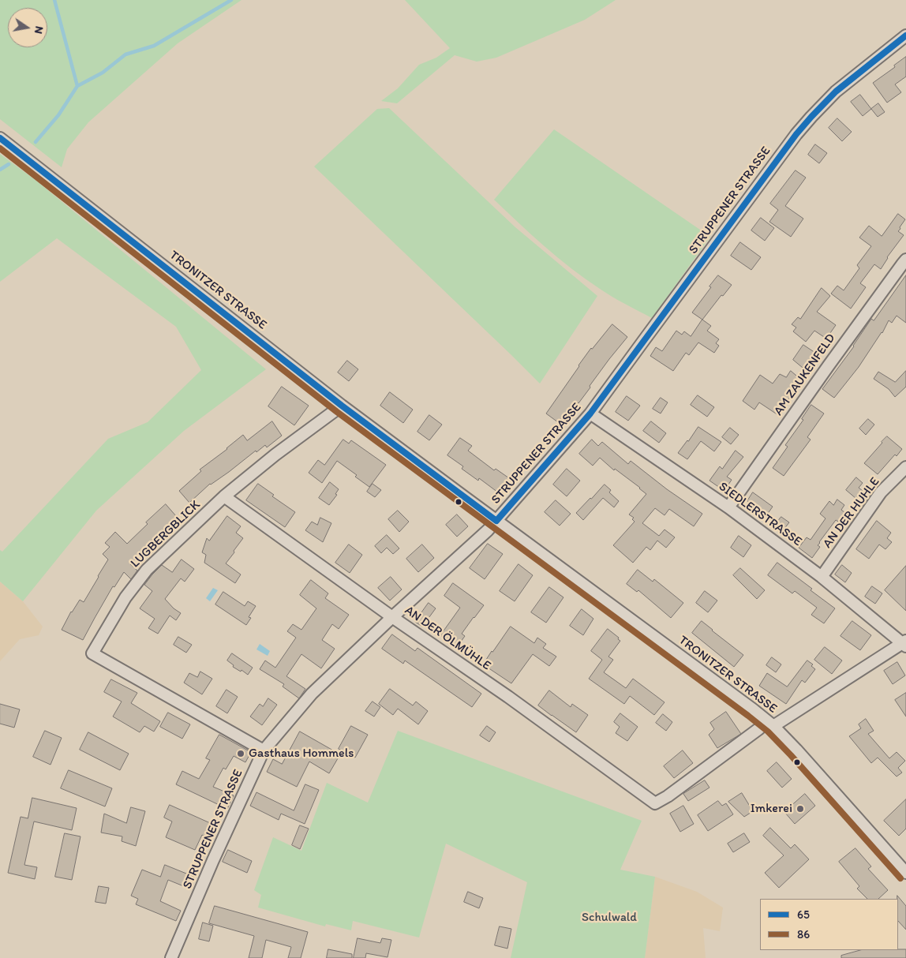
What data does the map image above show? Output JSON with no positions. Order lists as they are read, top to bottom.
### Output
{
  "streets": {
    "street": [
      "STRUPPENER STRASSE",
      "TRONITZER STRASSE",
      "AM ZAUKENFELD",
      "AN DER HUHLE",
      "SIEDLERSTRASSE",
      "LUGBERGBLICK",
      "AN DER ÖLMÜHLE"
    ]
  },
  "crossings": [
    ["STRUPPENER STRASSE", "TRONITZER STRASSE"],
    ["STRUPPENER STRASSE", "SIEDLERSTRASSE"],
    ["STRUPPENER STRASSE", "LUGBERGBLICK"],
    ["STRUPPENER STRASSE", "AN DER ÖLMÜHLE"],
    ["TRONITZER STRASSE", "LUGBERGBLICK"],
    ["TRONITZER STRASSE", "AN DER ÖLMÜHLE"],
    ["AM ZAUKENFELD", "SIEDLERSTRASSE"],
    ["AN DER HUHLE", "SIEDLERSTRASSE"],
    ["LUGBERGBLICK", "AN DER ÖLMÜHLE"]
  ],
  "parks": ["Schulwald"],
  "places": ["Gasthaus Hommels", "Imkerei"],
  "lines": ["transit line 65", "transit line 86"],
  "legend": ["65", "86"],
  "north": "right"
}
